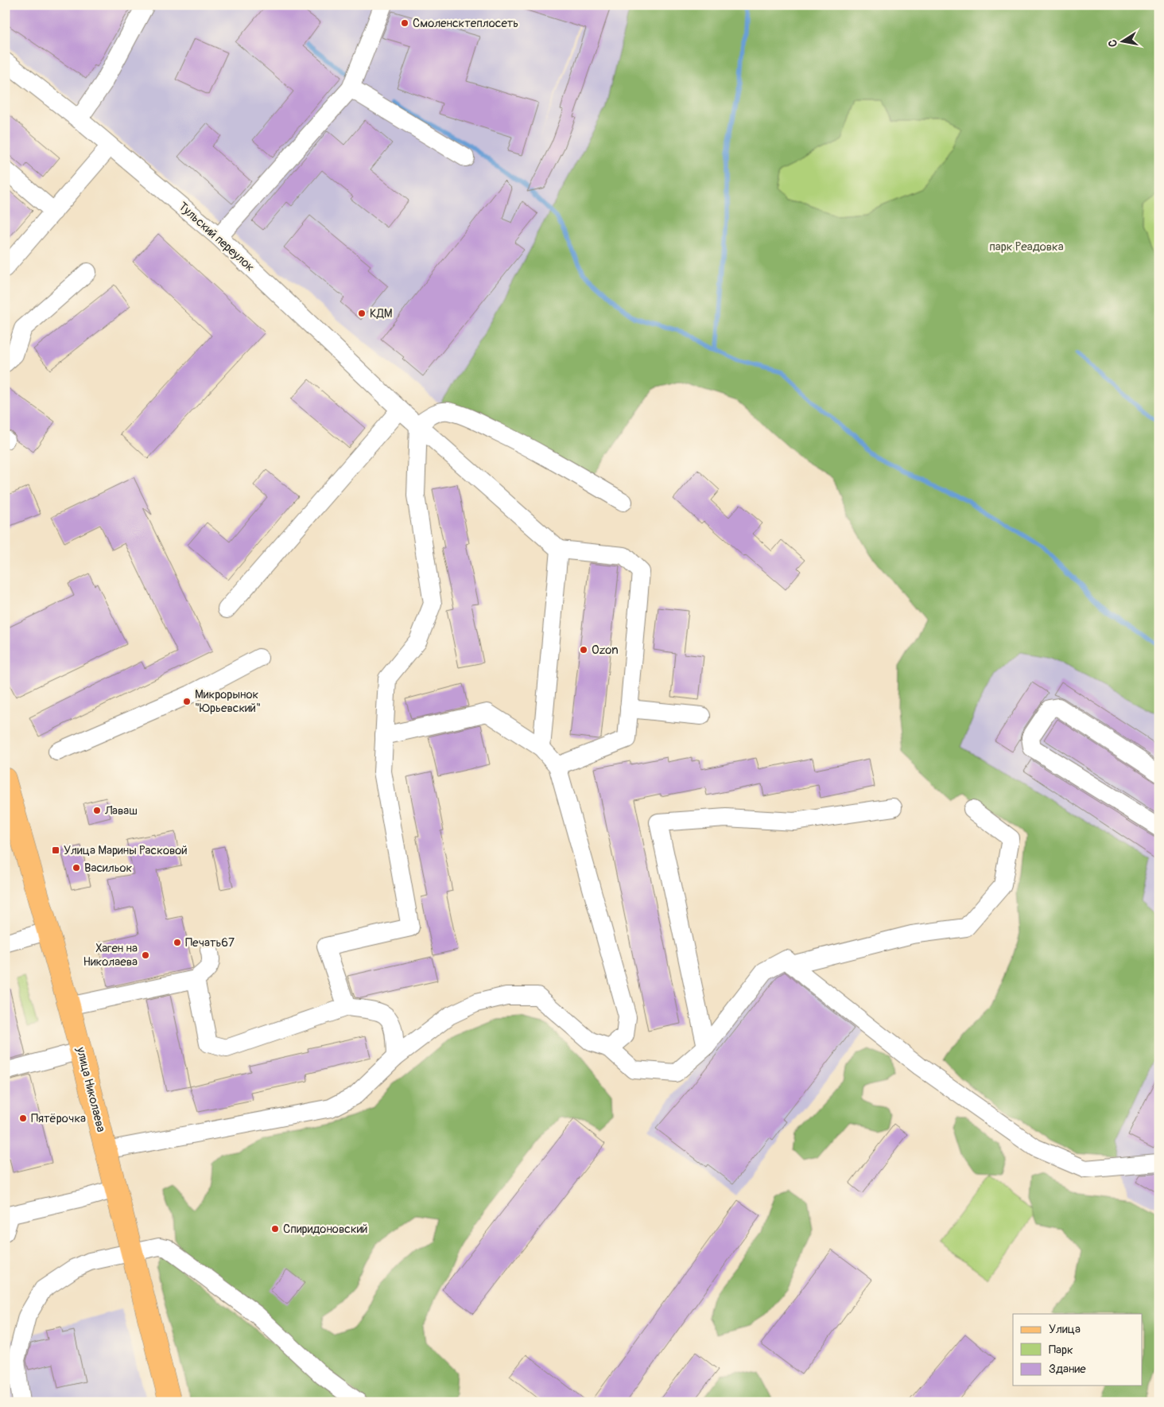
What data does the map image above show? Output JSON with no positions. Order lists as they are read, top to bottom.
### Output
{
  "streets": {
    "main road": ["улица Николаева"],
    "street": ["Тульский переулок"]
  },
  "parks": ["парк Реадовка"],
  "places": {
    "other": [
      "Смоленсктеплосеть",
      "КДМ",
      "Ozon",
      "Микрорынок \"Юрьевский\"",
      "Лаваш",
      "Васильок",
      "Печать67",
      "Хаген на Николаева",
      "Пятёрочка",
      "Спиридоновский"
    ],
    "transit": ["Улица Марины Расковой"]
  },
  "legend": ["Улица", "Парк", "Здание"],
  "north": "left"
}
